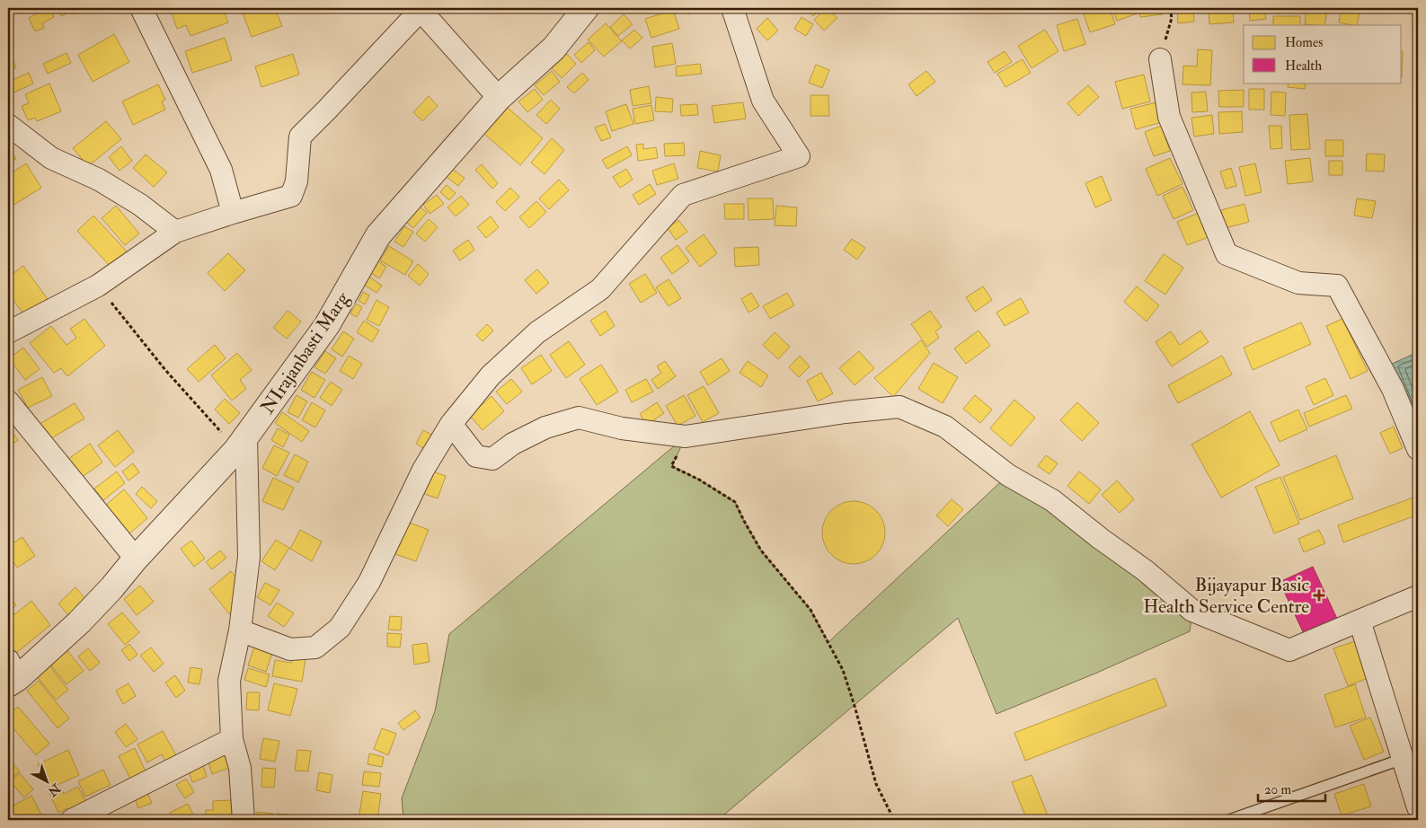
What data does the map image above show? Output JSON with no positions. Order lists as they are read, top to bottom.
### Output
{
  "streets": {
    "street": ["NIrajanbasti Marg"]
  },
  "places": {
    "health": ["Bijayapur Basic Health Service Centre"]
  },
  "legend": ["Homes", "Health"],
  "scale_bar": "20 m",
  "north": "bottom right"
}
